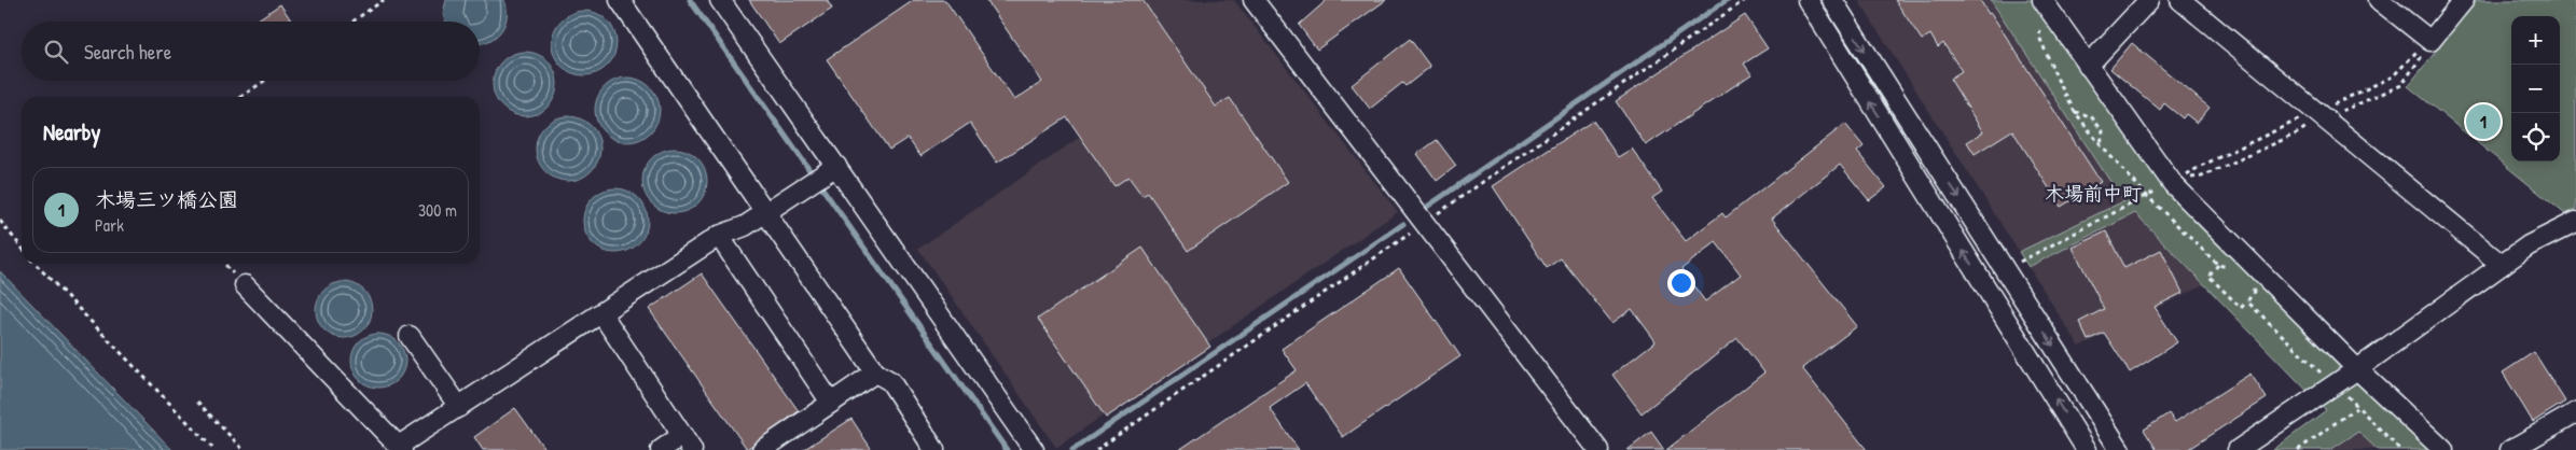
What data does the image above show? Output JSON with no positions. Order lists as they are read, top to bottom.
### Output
{
  "districts": ["木場前中町"],
  "page": {
    "map_buttons": ["+", "−"],
    "search": "Search here",
    "heading": "Nearby",
    "pins": "1",
    "list": [
      {
        "mark": "1",
        "name": "木場三ツ橋公園",
        "note": "Park",
        "value": "300 m"
      }
    ]
  }
}
